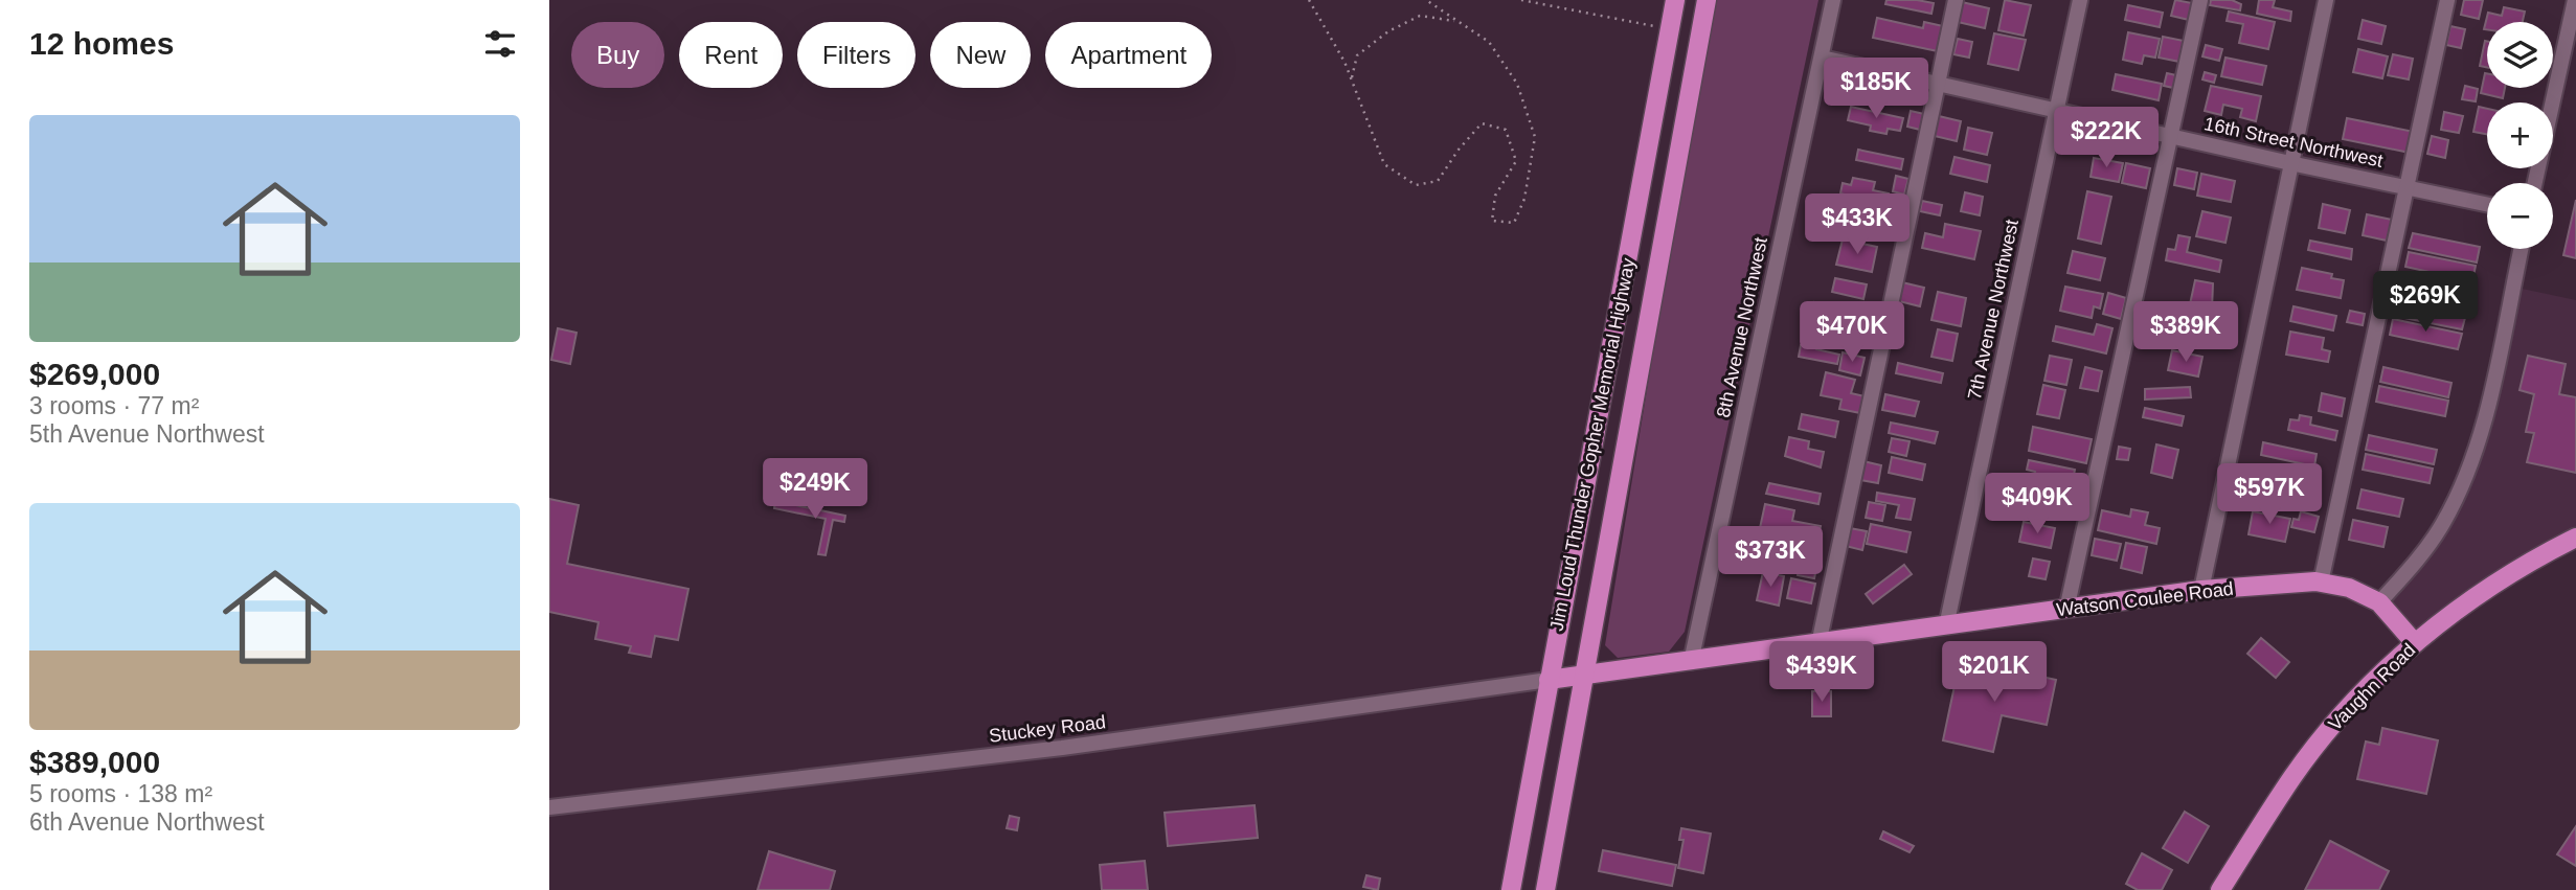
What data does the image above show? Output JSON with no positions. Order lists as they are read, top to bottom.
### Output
{
  "streets": {
    "main road": ["Jim Loud Thunder Gopher Memorial Highway", "Watson Coulee Road", "Vaughn Road"],
    "street": [
      "16th Street Northwest",
      "7th Avenue Northwest",
      "8th Avenue Northwest",
      "Stuckey Road"
    ]
  },
  "crossings": [
    ["16th Street Northwest", "7th Avenue Northwest"],
    ["16th Street Northwest", "8th Avenue Northwest"],
    ["7th Avenue Northwest", "Watson Coulee Road"],
    ["8th Avenue Northwest", "Watson Coulee Road"],
    ["Jim Loud Thunder Gopher Memorial Highway", "Watson Coulee Road"],
    ["Jim Loud Thunder Gopher Memorial Highway", "Stuckey Road"],
    ["Watson Coulee Road", "Vaughn Road"],
    ["Watson Coulee Road", "Stuckey Road"]
  ],
  "page": {
    "heading": "12 homes",
    "map_buttons": ["+", "−"],
    "chip": [
      "Buy",
      "Rent",
      "Filters",
      "New",
      "Apartment"
    ],
    "price": [
      "$185K",
      "$222K",
      "$433K",
      "$269K",
      "$470K",
      "$389K",
      "$249K",
      "$597K",
      "$409K",
      "$373K",
      "$439K",
      "$201K"
    ],
    "list": [
      {
        "name": "$269,000",
        "note": "3 rooms · 77 m² · 5th Avenue Northwest"
      },
      {
        "name": "$389,000",
        "note": "5 rooms · 138 m² · 6th Avenue Northwest"
      }
    ]
  }
}
